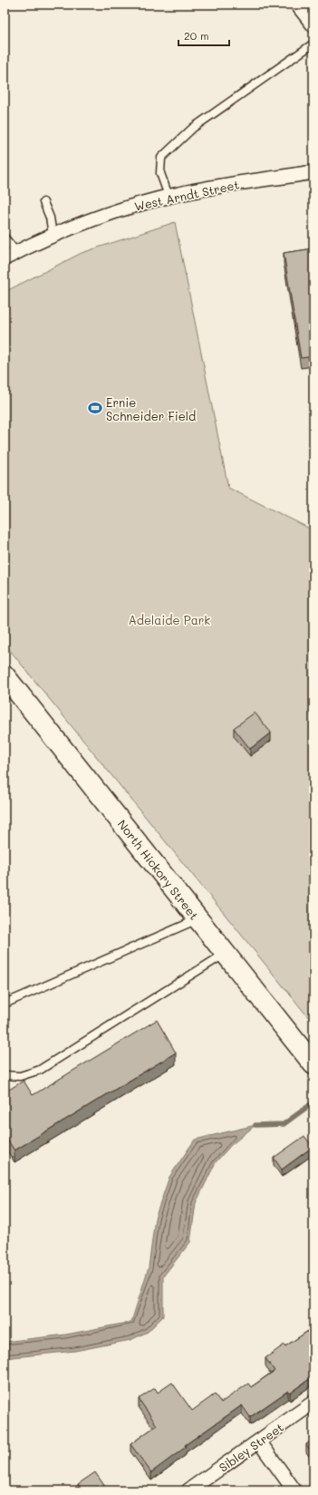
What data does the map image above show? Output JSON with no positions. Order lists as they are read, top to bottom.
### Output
{
  "streets": {
    "street": ["West Arndt Street", "North Hickory Street", "Sibley Street"]
  },
  "parks": ["Adelaide Park"],
  "places": {
    "sports": ["Ernie Schneider Field"]
  },
  "scale_bar": "20 m"
}
